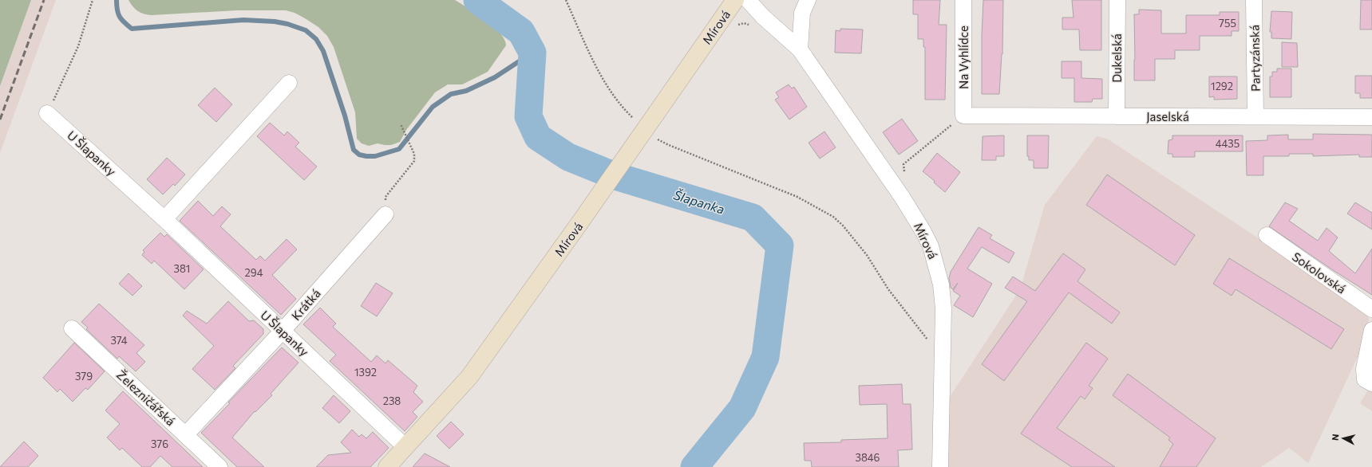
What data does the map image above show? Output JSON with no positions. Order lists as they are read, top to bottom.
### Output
{
  "streets": {
    "street": [
      "Mírová",
      "Na Vyhlídce",
      "Dukelská",
      "Partyzánská",
      "Jaselská",
      "U Šlapanky",
      "Sokolovská",
      "Krátká",
      "Železničářská"
    ]
  },
  "crossings": [
    ["Mírová", "U Šlapanky"],
    ["Na Vyhlídce", "Jaselská"],
    ["Dukelská", "Jaselská"],
    ["Partyzánská", "Jaselská"],
    ["U Šlapanky", "Krátká"],
    ["Krátká", "Železničářská"]
  ],
  "water": ["Šlapanka"],
  "house_numbers": [
    "755",
    "1292",
    "4435",
    "381",
    "294",
    "374",
    "1392",
    "379",
    "238",
    "376",
    "3846"
  ],
  "north": "left"
}
